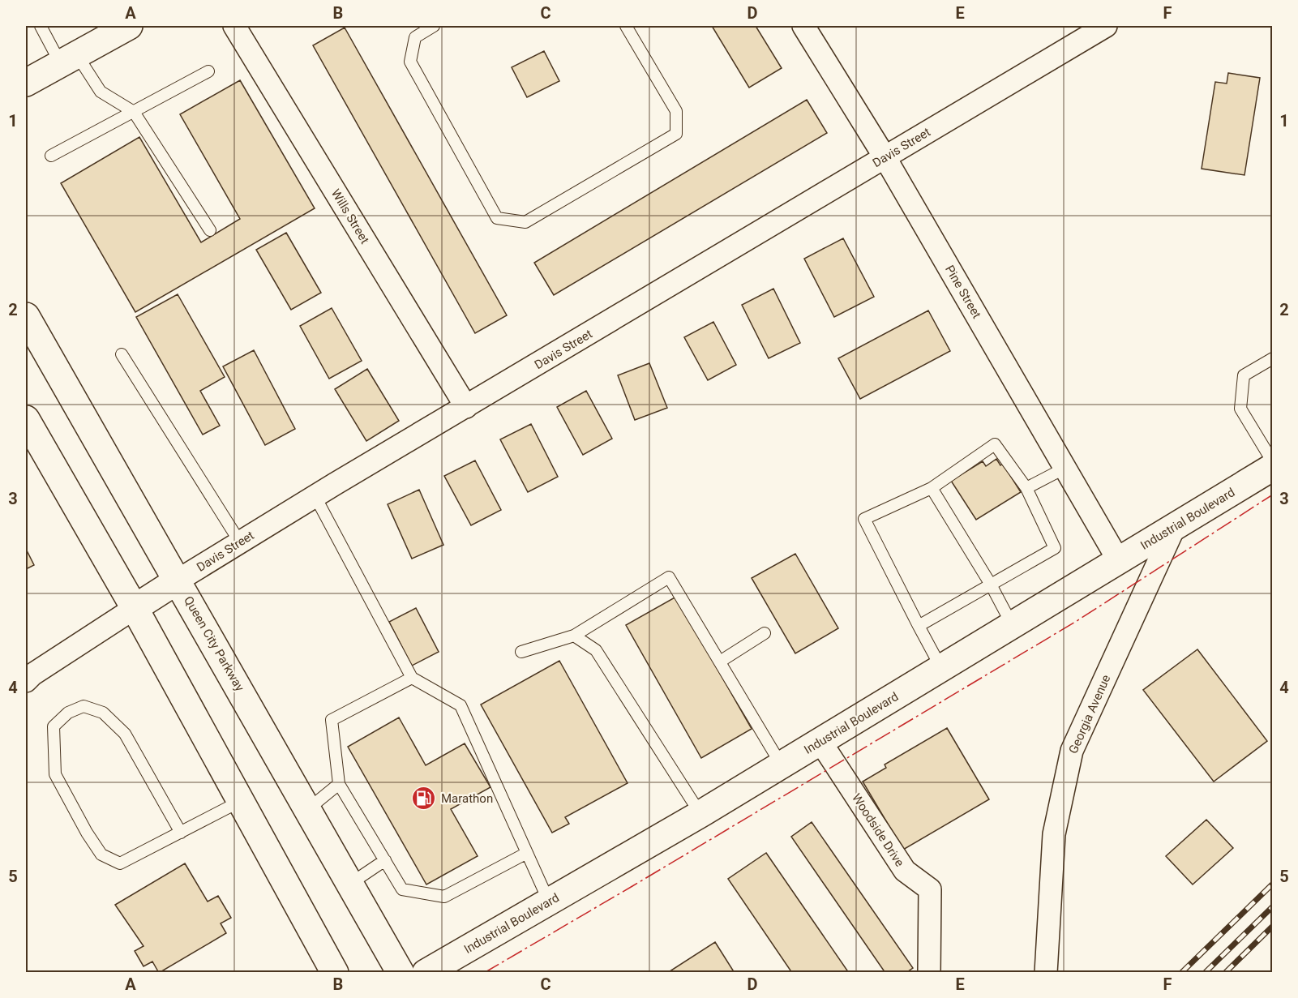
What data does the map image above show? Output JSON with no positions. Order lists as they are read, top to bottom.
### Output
{
  "streets": {
    "main road": ["Davis Street", "Industrial Boulevard", "Queen City Parkway"],
    "street": [
      "Wills Street",
      "Pine Street",
      "Georgia Avenue",
      "Woodside Drive"
    ]
  },
  "crossings": [
    ["Davis Street", "Wills Street"],
    ["Davis Street", "Pine Street"],
    ["Davis Street", "Queen City Parkway"],
    ["Pine Street", "Industrial Boulevard"],
    ["Industrial Boulevard", "Georgia Avenue"],
    ["Industrial Boulevard", "Woodside Drive"]
  ],
  "places": {
    "fuel station": ["Marathon"]
  },
  "grid": {
    "columns": [
      "A",
      "B",
      "C",
      "D",
      "E",
      "F"
    ],
    "rows": [
      "1",
      "2",
      "3",
      "4",
      "5"
    ]
  }
}
